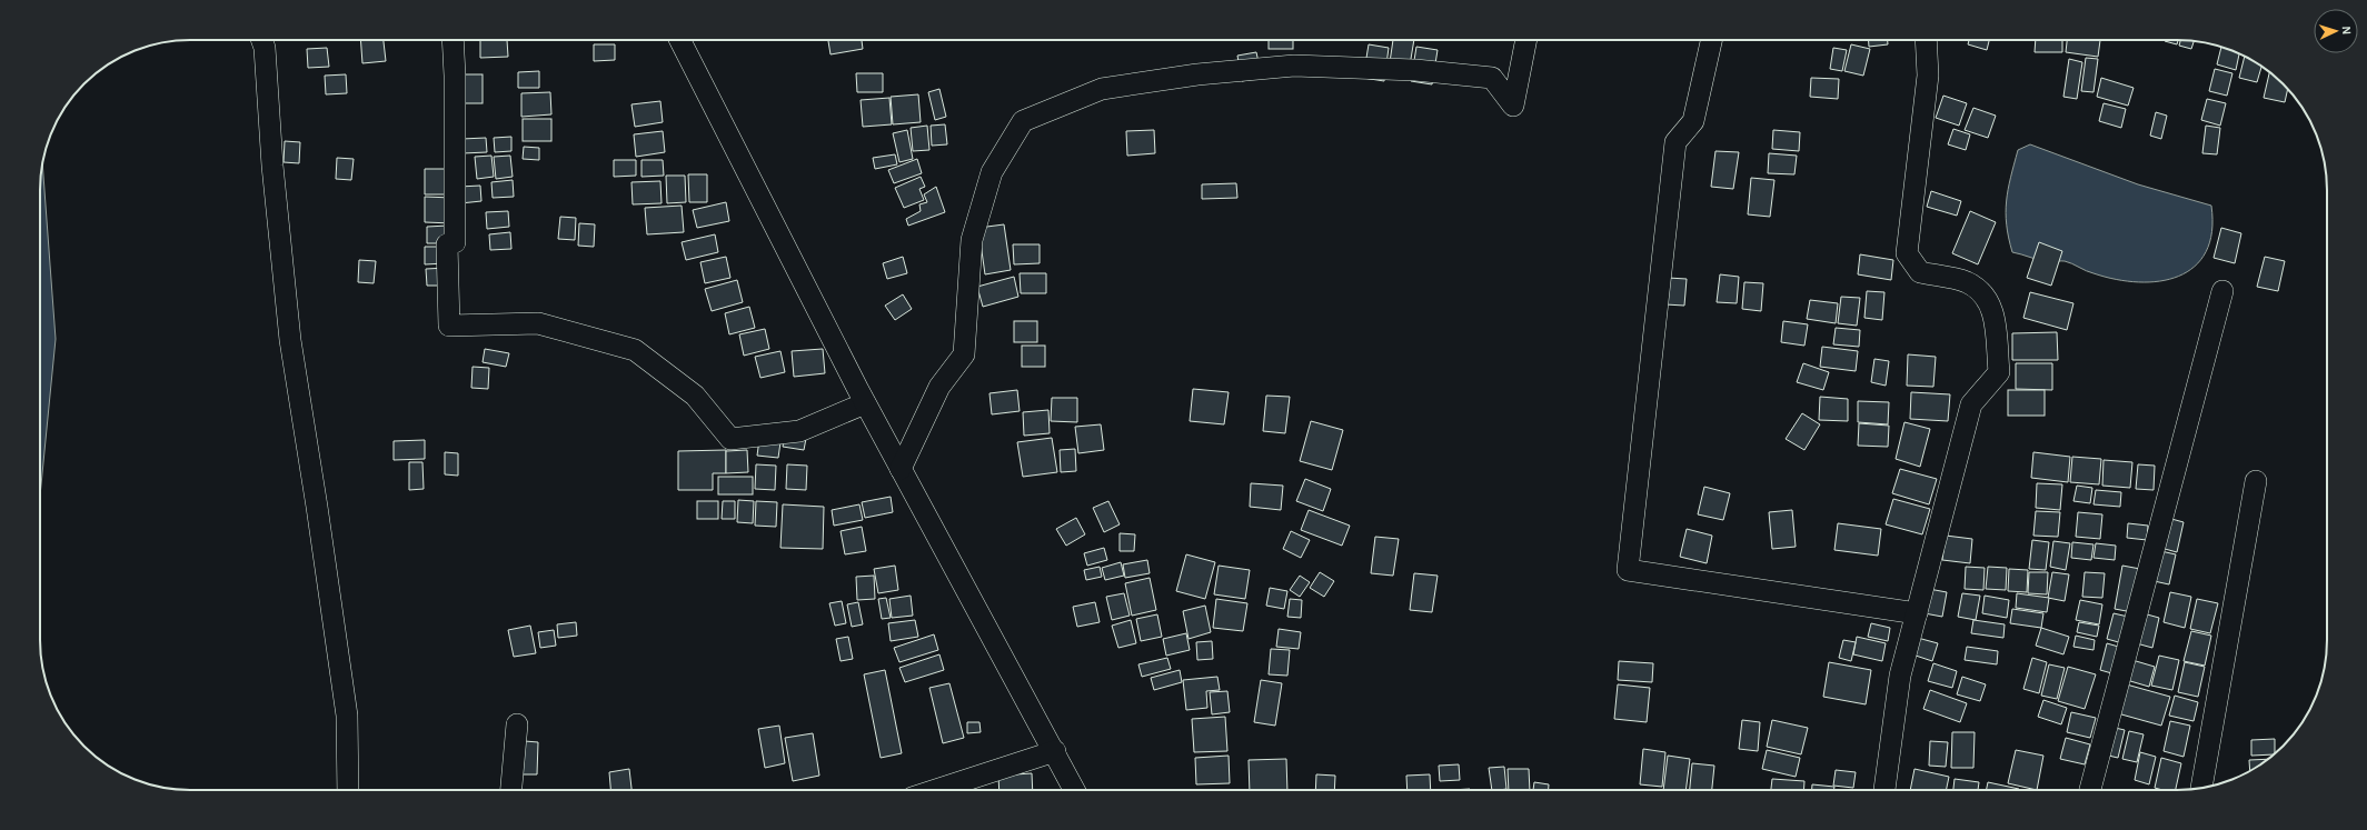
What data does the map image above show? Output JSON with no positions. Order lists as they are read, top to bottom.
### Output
{
  "north": "right"
}
